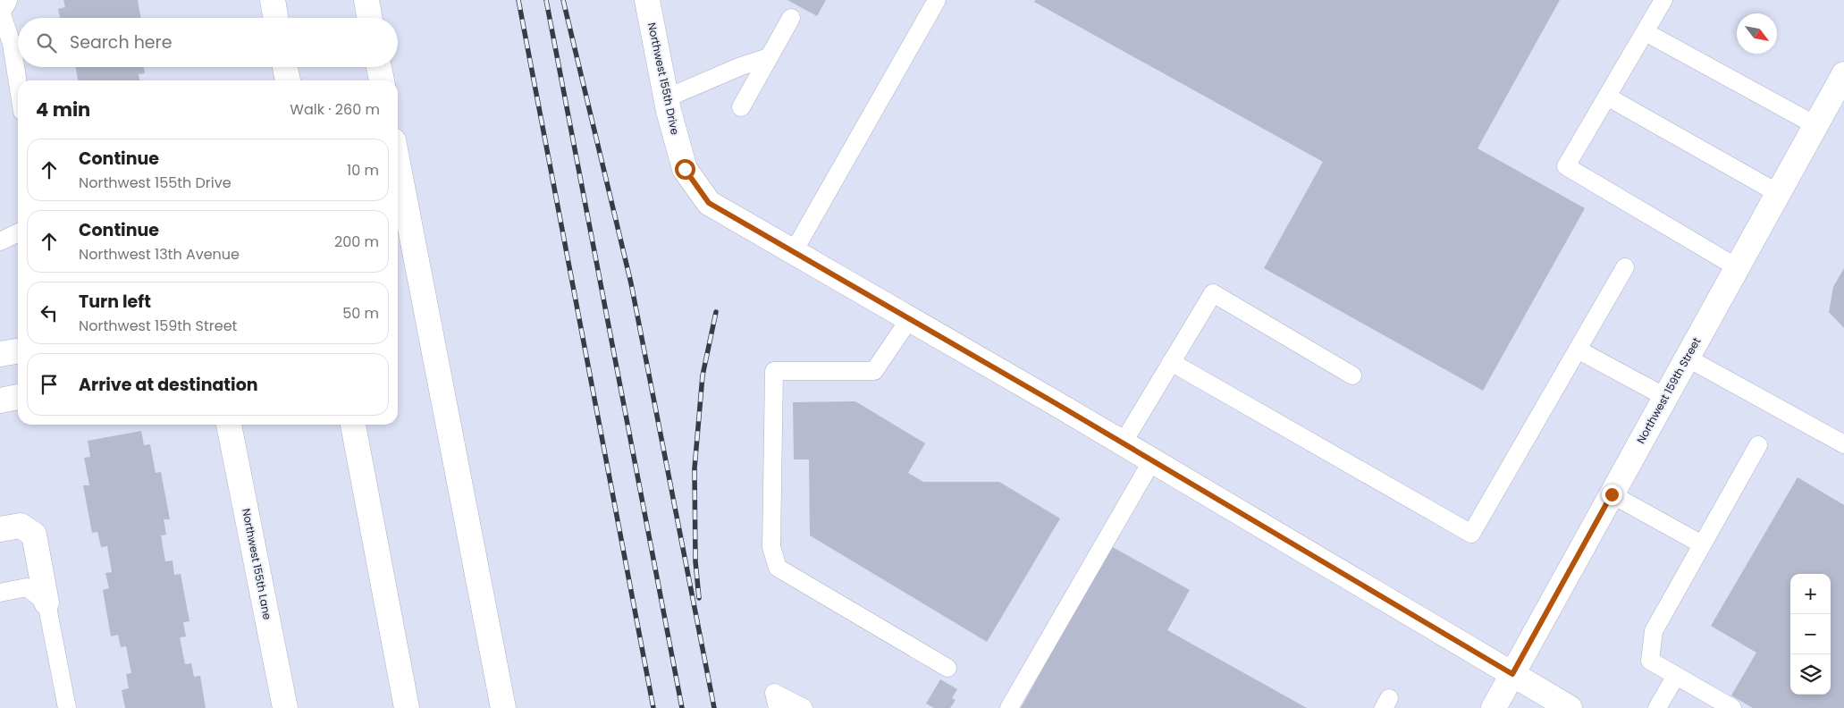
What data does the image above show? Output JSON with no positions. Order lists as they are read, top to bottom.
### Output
{
  "streets": {
    "street": ["Northwest 155th Drive", "Northwest 159th Street", "Northwest 155th Lane"]
  },
  "north": "bottom right",
  "page": {
    "search": "Search here",
    "heading": ["4 min", "Walk · 260 m"],
    "list": [
      ["Continue", "Northwest 155th Drive", "10 m"],
      ["Continue", "Northwest 13th Avenue", "200 m"],
      ["Turn left", "Northwest 159th Street", "50 m"],
      "Arrive at destination"
    ],
    "map_buttons": ["+", "−"]
  }
}
